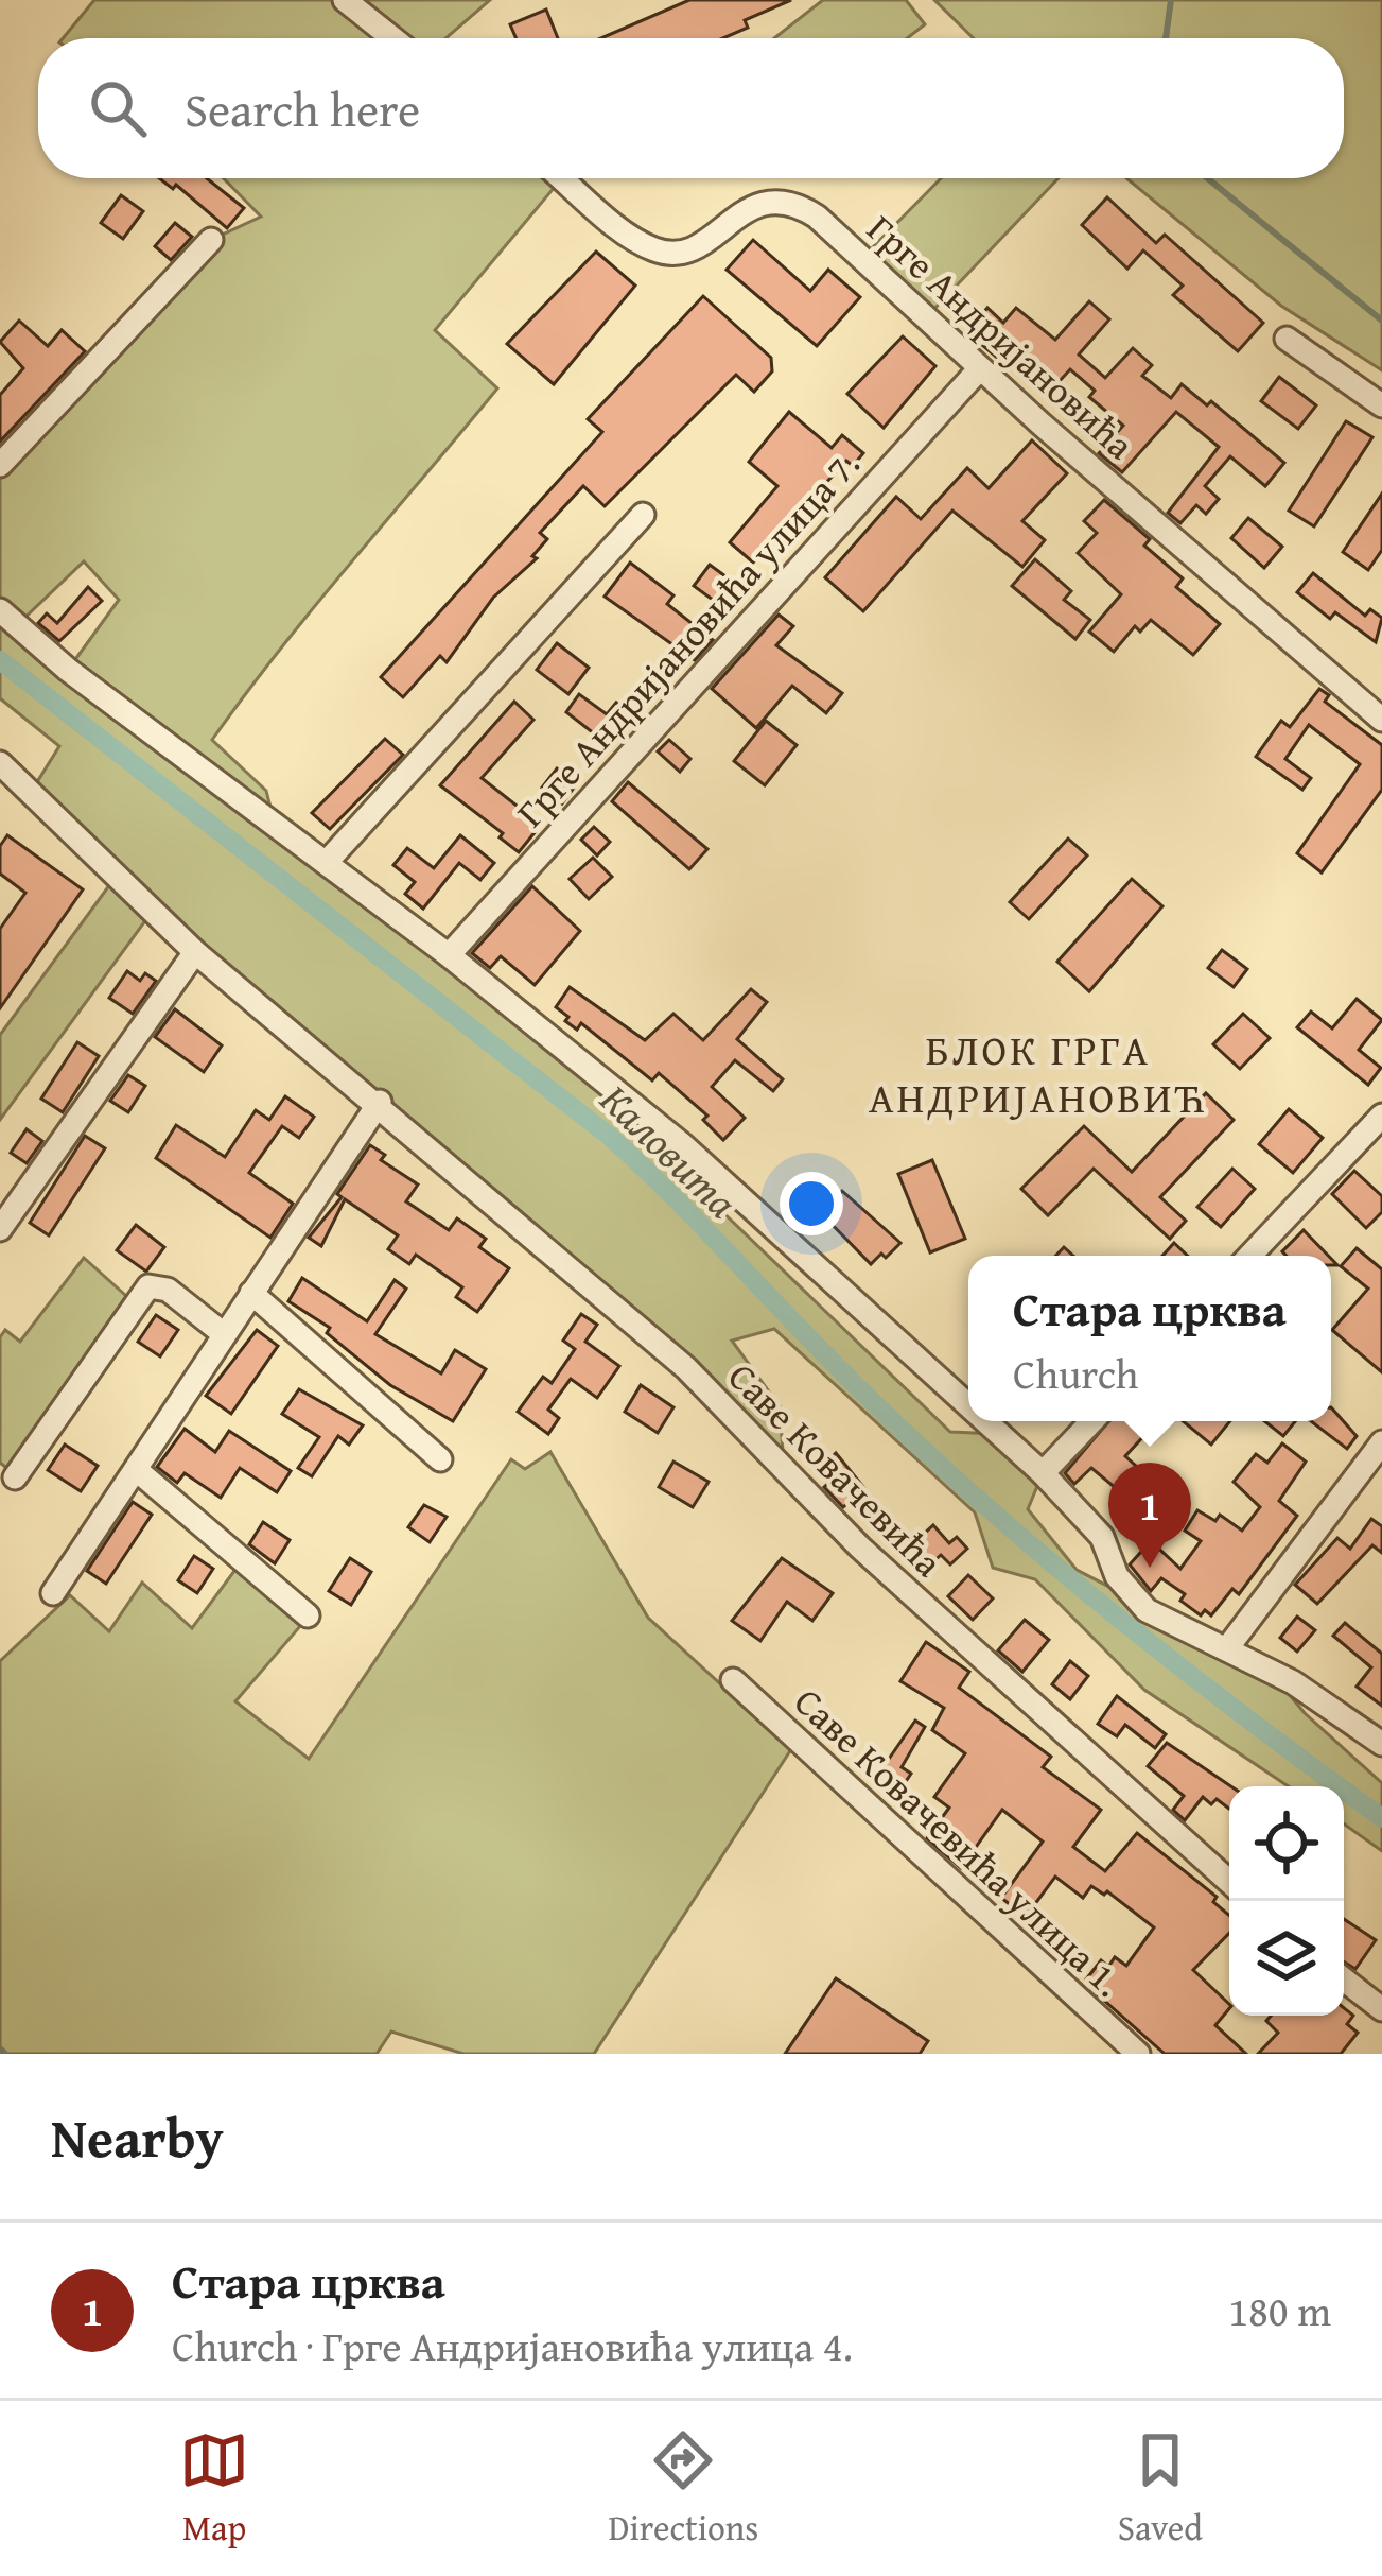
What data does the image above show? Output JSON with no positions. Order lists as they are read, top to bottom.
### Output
{
  "streets": {
    "street": [
      "Грге Андријановића",
      "Грге Андријановића улица 7.",
      "Саве Ковачевића",
      "Саве Ковачевића улица 1."
    ]
  },
  "crossings": [
    ["Грге Андријановића", "Грге Андријановића улица 7."]
  ],
  "districts": ["БЛОК ГРГА АНДРИЈАНОВИЋ"],
  "water": ["Каловита"],
  "page": {
    "search": "Search here",
    "popup": ["Стара црква", "Church"],
    "pins": "1",
    "heading": "Nearby",
    "list": [
      {
        "mark": "1",
        "name": "Стара црква",
        "note": "Church · Грге Андријановића улица 4.",
        "value": "180 m"
      }
    ],
    "nav": ["Map", "Directions", "Saved"]
  }
}
